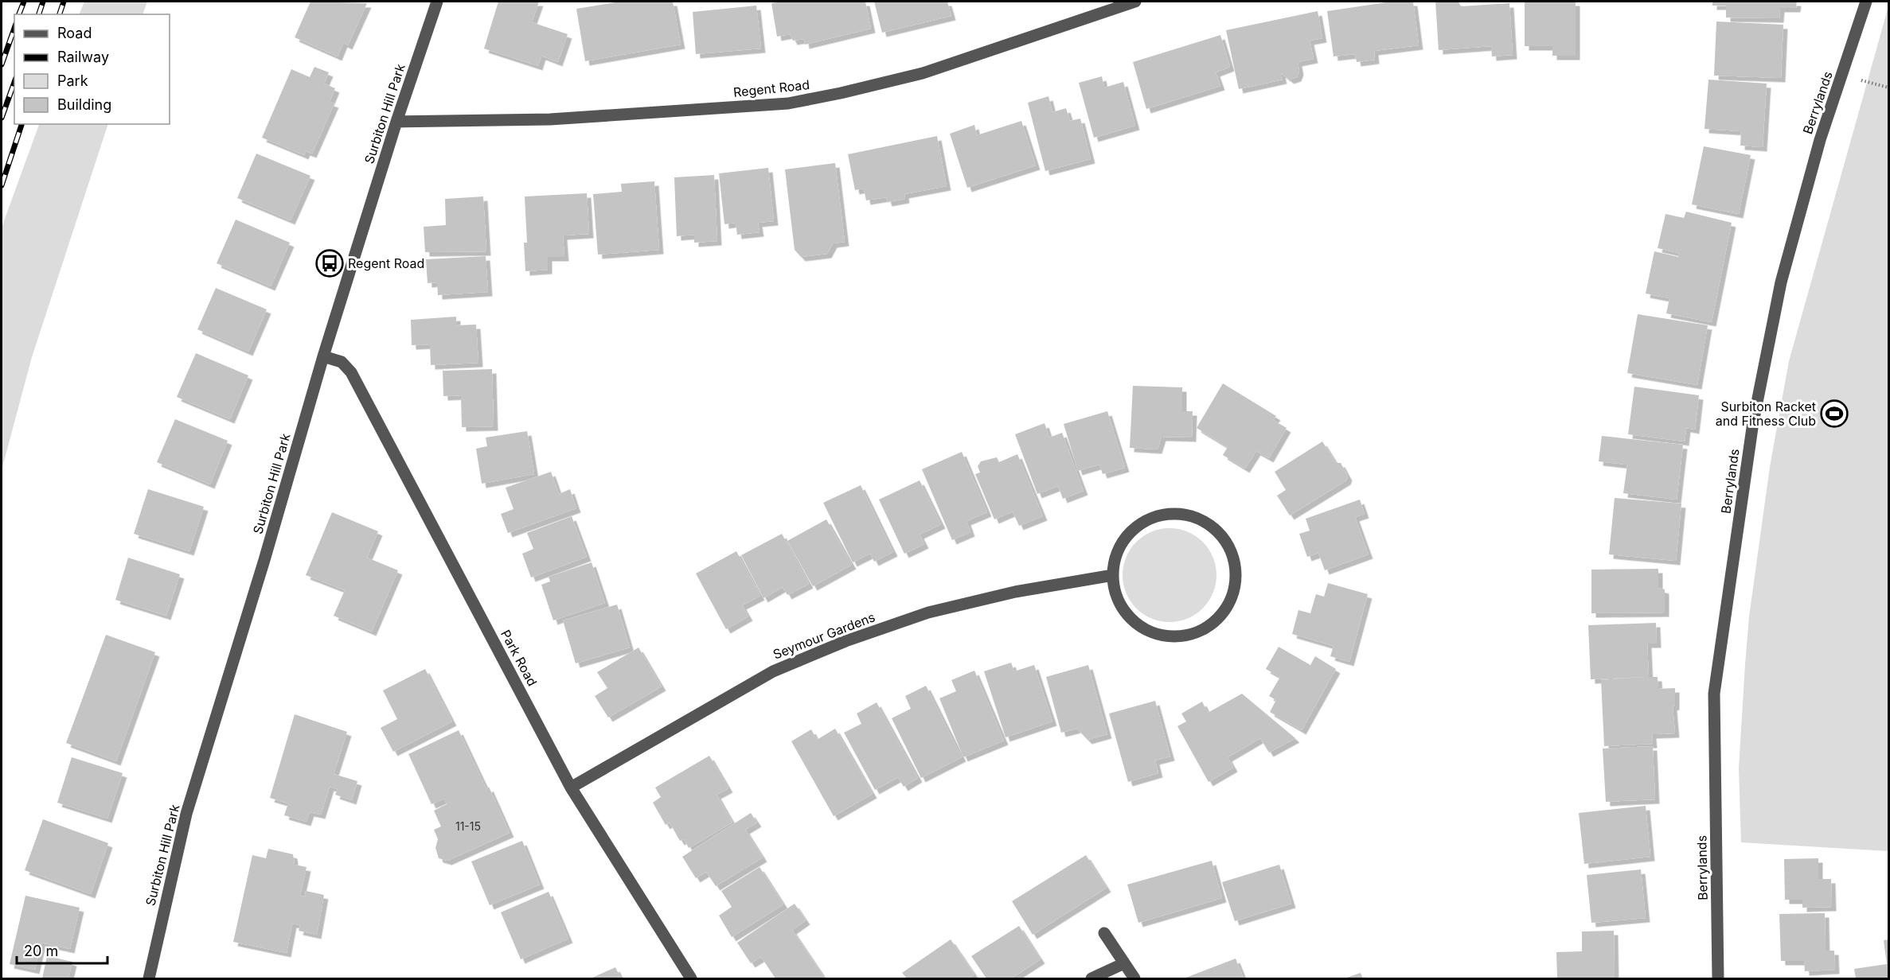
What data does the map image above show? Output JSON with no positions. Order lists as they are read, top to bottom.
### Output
{
  "streets": {
    "street": [
      "Regent Road",
      "Berrylands",
      "Surbiton Hill Park",
      "Seymour Gardens",
      "Park Road"
    ]
  },
  "crossings": [
    ["Regent Road", "Surbiton Hill Park"],
    ["Surbiton Hill Park", "Park Road"],
    ["Seymour Gardens", "Park Road"]
  ],
  "places": {
    "bus stop": ["Regent Road"],
    "sports": ["Surbiton Racket and Fitness Club"]
  },
  "house_numbers": ["11-15"],
  "legend": [
    "Road",
    "Railway",
    "Park",
    "Building"
  ],
  "scale_bar": "20 m"
}
